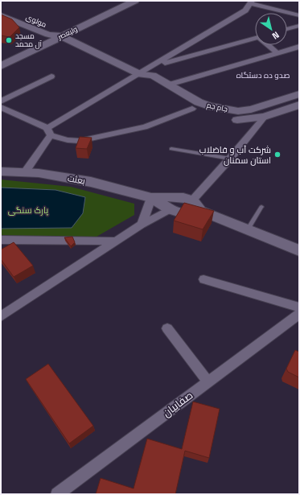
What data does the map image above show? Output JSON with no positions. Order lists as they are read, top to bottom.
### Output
{
  "streets": {
    "street": [
      "مولوی",
      "ولیعصر",
      "جام جم",
      "بعثت",
      "صفاییان"
    ]
  },
  "crossings": [
    ["مولوی", "ولیعصر"],
    ["مولوی", "جام جم"],
    ["ولیعصر", "جام جم"]
  ],
  "districts": ["صدو ده دستگاه"],
  "parks": ["پارک سنگی"],
  "places": ["مسجد آل محمد", "شرکت آب و فاضلاب استان سمنان"],
  "north": "bottom right"
}
